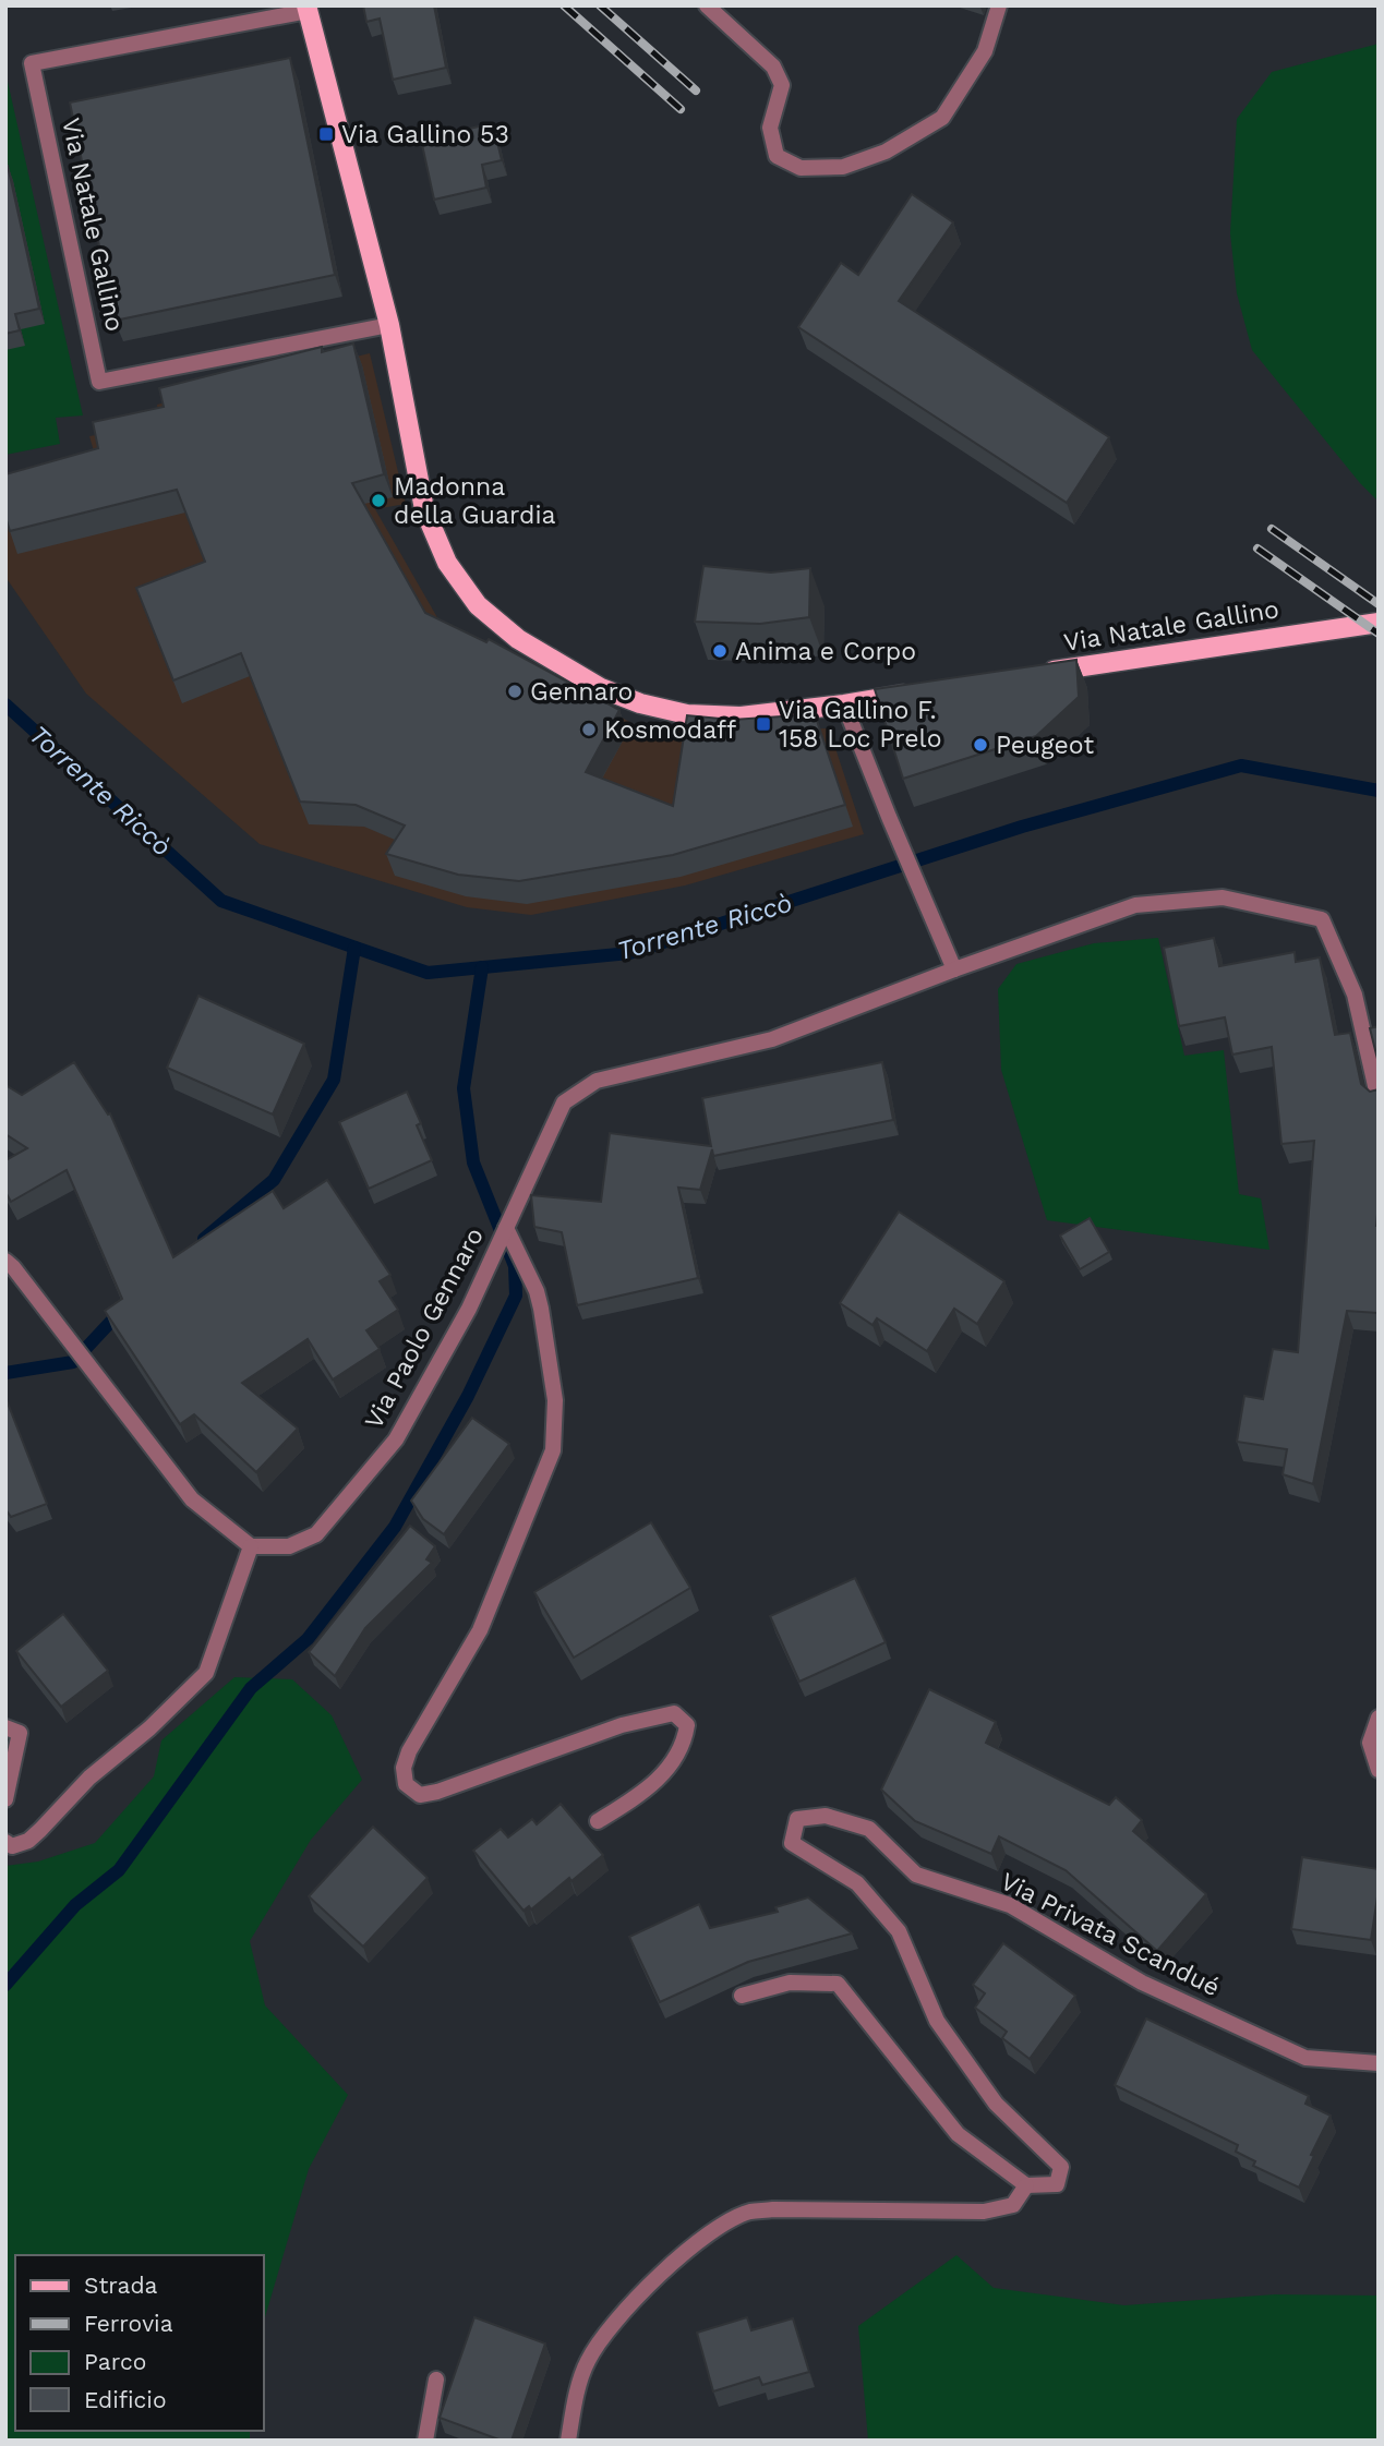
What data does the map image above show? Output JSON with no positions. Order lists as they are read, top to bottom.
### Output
{
  "streets": {
    "main road": ["Via Natale Gallino"],
    "street": ["Via Paolo Gennaro", "Via Privata Scandué"]
  },
  "water": ["Torrente Riccò"],
  "places": {
    "transit": ["Via Gallino 53", "Via Gallino F. 158 Loc Prelo"],
    "other": [
      "Madonna della Guardia",
      "Anima e Corpo",
      "Gennaro",
      "Kosmodaff",
      "Peugeot"
    ]
  },
  "legend": [
    "Strada",
    "Ferrovia",
    "Parco",
    "Edificio"
  ]
}
